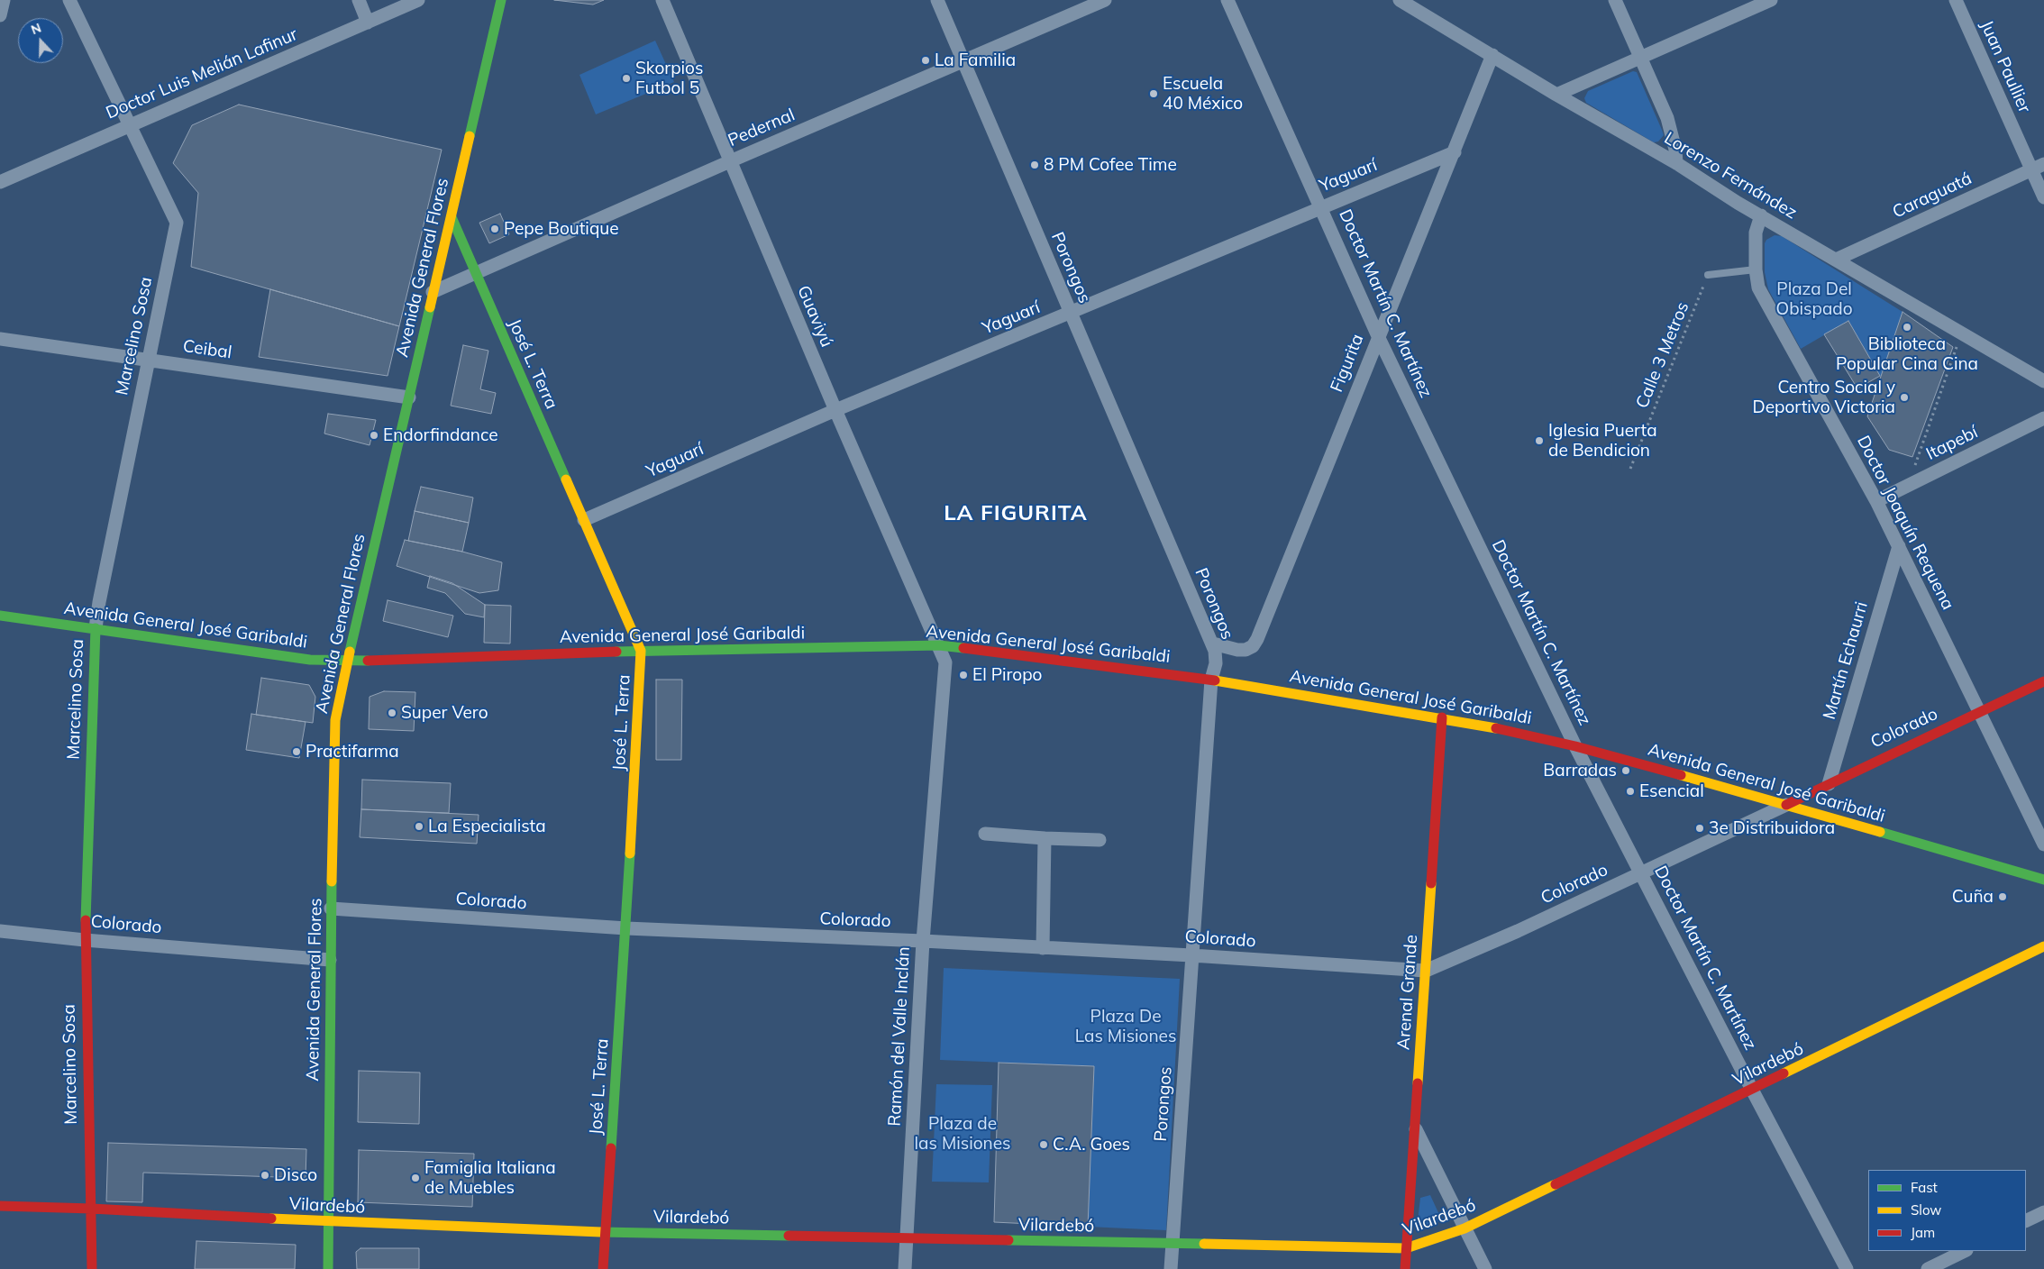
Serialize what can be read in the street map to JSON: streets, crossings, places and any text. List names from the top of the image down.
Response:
{
  "streets": {
    "street": [
      "Juan Paullier",
      "Doctor Luis Melián Lafinur",
      "Pedernal",
      "Yaguarí",
      "Lorenzo Fernández",
      "Caraguatá",
      "Avenida General Flores",
      "Porongos",
      "Doctor Martín C. Martínez",
      "Guaviyú",
      "Marcelino Sosa",
      "Ceibal",
      "Figurita",
      "José L. Terra",
      "Itapebí",
      "Doctor Joaquín Requena",
      "Avenida General José Garibaldi",
      "Martín Echaurri",
      "Colorado",
      "Arenal Grande",
      "Ramón del Valle Inclán",
      "Vilardebó"
    ],
    "path": ["Calle 3 Metros"]
  },
  "crossings": [
    ["Juan Paullier", "Caraguatá"],
    ["Doctor Luis Melián Lafinur", "Marcelino Sosa"],
    ["Pedernal", "Avenida General Flores"],
    ["Pedernal", "Porongos"],
    ["Pedernal", "Guaviyú"],
    ["Pedernal", "José L. Terra"],
    ["Yaguarí", "Porongos"],
    ["Yaguarí", "Doctor Martín C. Martínez"],
    ["Yaguarí", "Guaviyú"],
    ["Yaguarí", "Figurita"],
    ["Yaguarí", "José L. Terra"],
    ["Lorenzo Fernández", "Caraguatá"],
    ["Lorenzo Fernández", "Figurita"],
    ["Lorenzo Fernández", "Doctor Joaquín Requena"],
    ["Avenida General Flores", "Ceibal"],
    ["Avenida General Flores", "José L. Terra"],
    ["Avenida General Flores", "Avenida General José Garibaldi"],
    ["Avenida General Flores", "Colorado"],
    ["Avenida General Flores", "Vilardebó"],
    ["Porongos", "Figurita"],
    ["Porongos", "Avenida General José Garibaldi"],
    ["Porongos", "Colorado"],
    ["Porongos", "Vilardebó"],
    ["Doctor Martín C. Martínez", "Figurita"],
    ["Doctor Martín C. Martínez", "Avenida General José Garibaldi"],
    ["Doctor Martín C. Martínez", "Colorado"],
    ["Doctor Martín C. Martínez", "Vilardebó"],
    ["Guaviyú", "Avenida General José Garibaldi"],
    ["Guaviyú", "Ramón del Valle Inclán"],
    ["Marcelino Sosa", "Ceibal"],
    ["Marcelino Sosa", "Avenida General José Garibaldi"],
    ["Marcelino Sosa", "Colorado"],
    ["Marcelino Sosa", "Vilardebó"],
    ["José L. Terra", "Avenida General José Garibaldi"],
    ["José L. Terra", "Colorado"],
    ["José L. Terra", "Vilardebó"],
    ["Itapebí", "Doctor Joaquín Requena"],
    ["Doctor Joaquín Requena", "Martín Echaurri"],
    ["Doctor Joaquín Requena", "Colorado"],
    ["Avenida General José Garibaldi", "Colorado"],
    ["Avenida General José Garibaldi", "Arenal Grande"],
    ["Avenida General José Garibaldi", "Ramón del Valle Inclán"],
    ["Martín Echaurri", "Colorado"],
    ["Colorado", "Arenal Grande"],
    ["Colorado", "Ramón del Valle Inclán"],
    ["Arenal Grande", "Vilardebó"],
    ["Ramón del Valle Inclán", "Vilardebó"]
  ],
  "districts": ["LA FIGURITA"],
  "parks": ["Plaza Del Obispado", "Plaza De Las Misiones", "Plaza de las Misiones"],
  "places": [
    "La Familia",
    "Skorpios Futbol 5",
    "Escuela 40 México",
    "8 PM Cofee Time",
    "Pepe Boutique",
    "Biblioteca Popular Cina Cina",
    "Centro Social y Deportivo Victoria",
    "Endorfindance",
    "Iglesia Puerta de Bendicion",
    "El Piropo",
    "Super Vero",
    "Practifarma",
    "Barradas",
    "Esencial",
    "La Especialista",
    "3e Distribuidora",
    "Cuña",
    "C.A. Goes",
    "Disco",
    "Famiglia Italiana de Muebles"
  ],
  "legend": ["Fast", "Slow", "Jam"],
  "north": "top"
}
